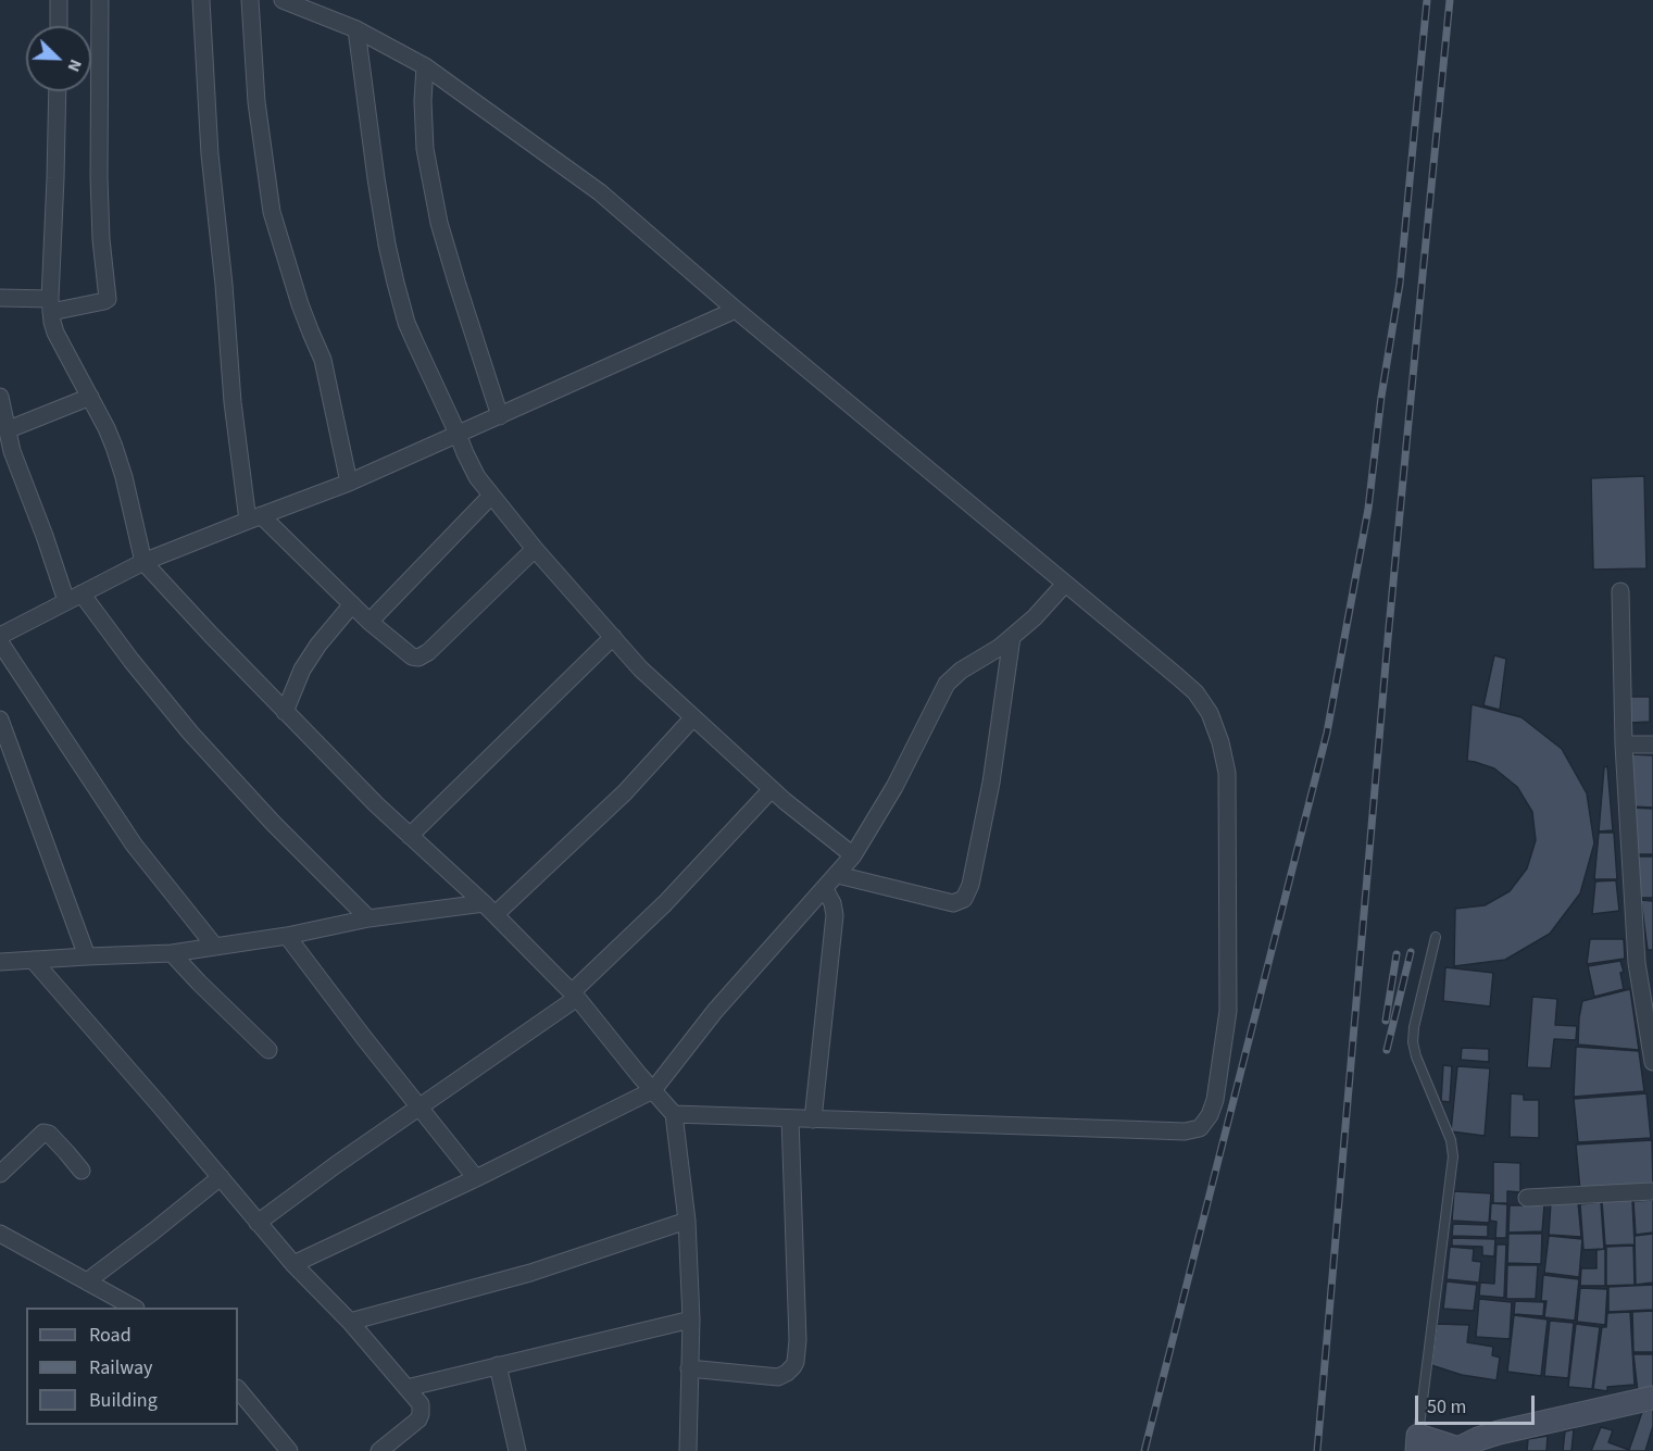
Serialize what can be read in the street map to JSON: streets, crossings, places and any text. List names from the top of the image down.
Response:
{
  "legend": ["Road", "Railway", "Building"],
  "scale_bar": "50 m",
  "north": "bottom right"
}
